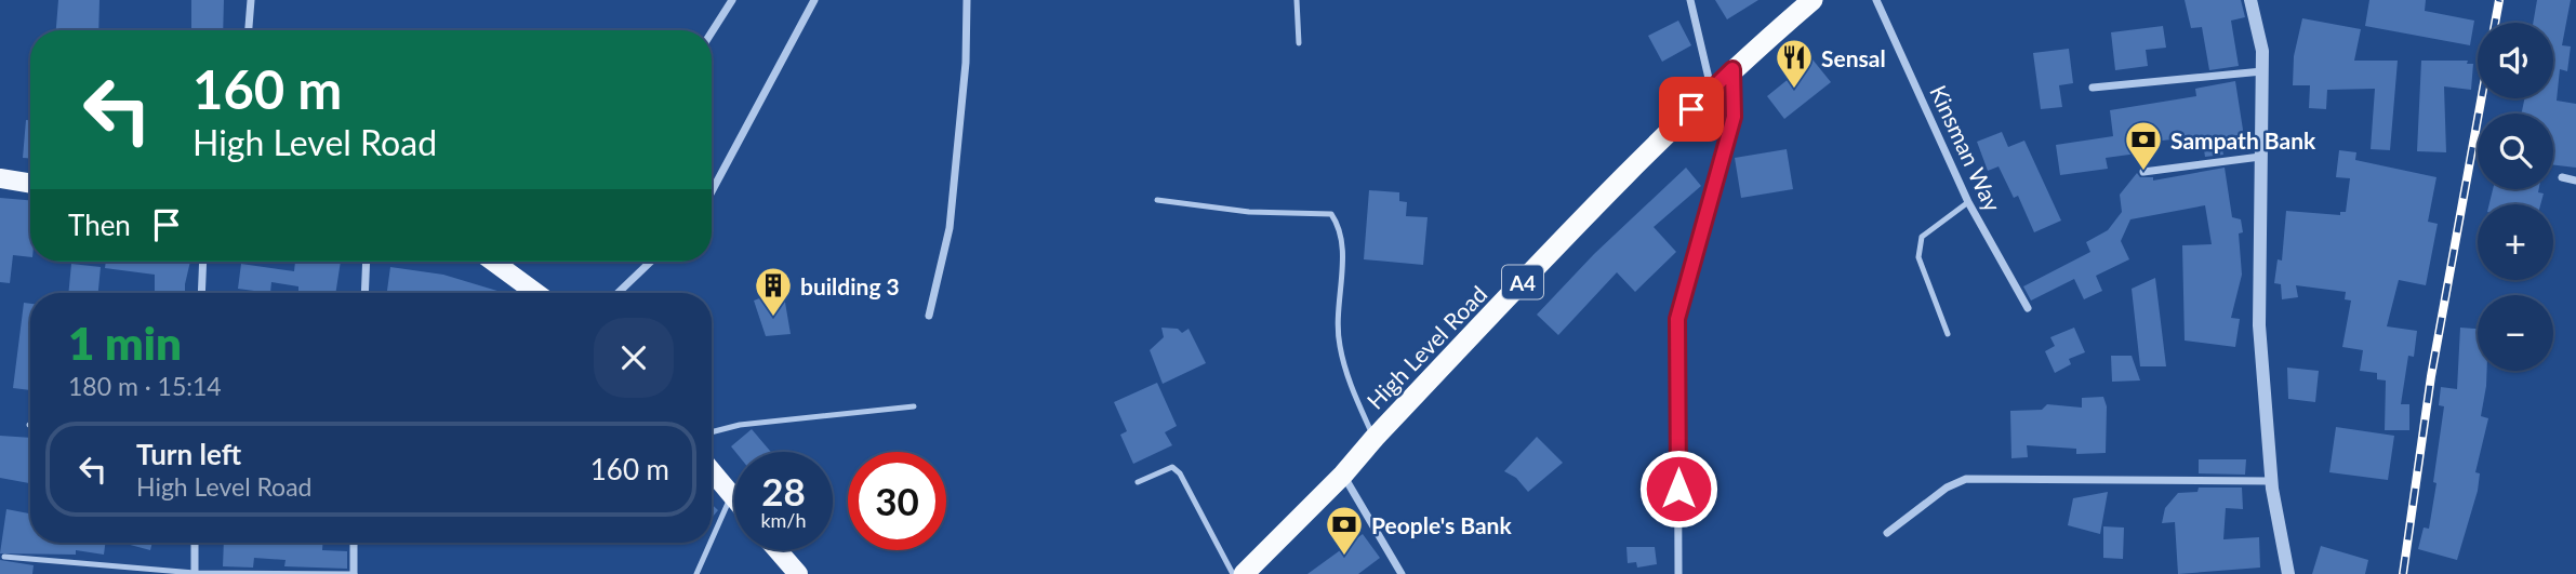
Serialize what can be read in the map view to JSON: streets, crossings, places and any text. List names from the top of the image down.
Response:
{
  "streets": {
    "highway": ["A4", "High Level Road"],
    "street": ["Kinsman Way"]
  },
  "places": {
    "restaurant": ["Sensal"],
    "bank": ["Sampath Bank", "People's Bank"],
    "building": ["building 3"]
  },
  "page": {
    "map_buttons": ["+", "−"],
    "turn": ["160 m", "High Level Road"],
    "then": "Then",
    "heading": ["1 min", "180 m · 15:14"],
    "list": [
      {
        "name": "Turn left",
        "note": "High Level Road",
        "value": "160 m"
      }
    ],
    "speed": "28 km/h",
    "limit": "30"
  }
}
